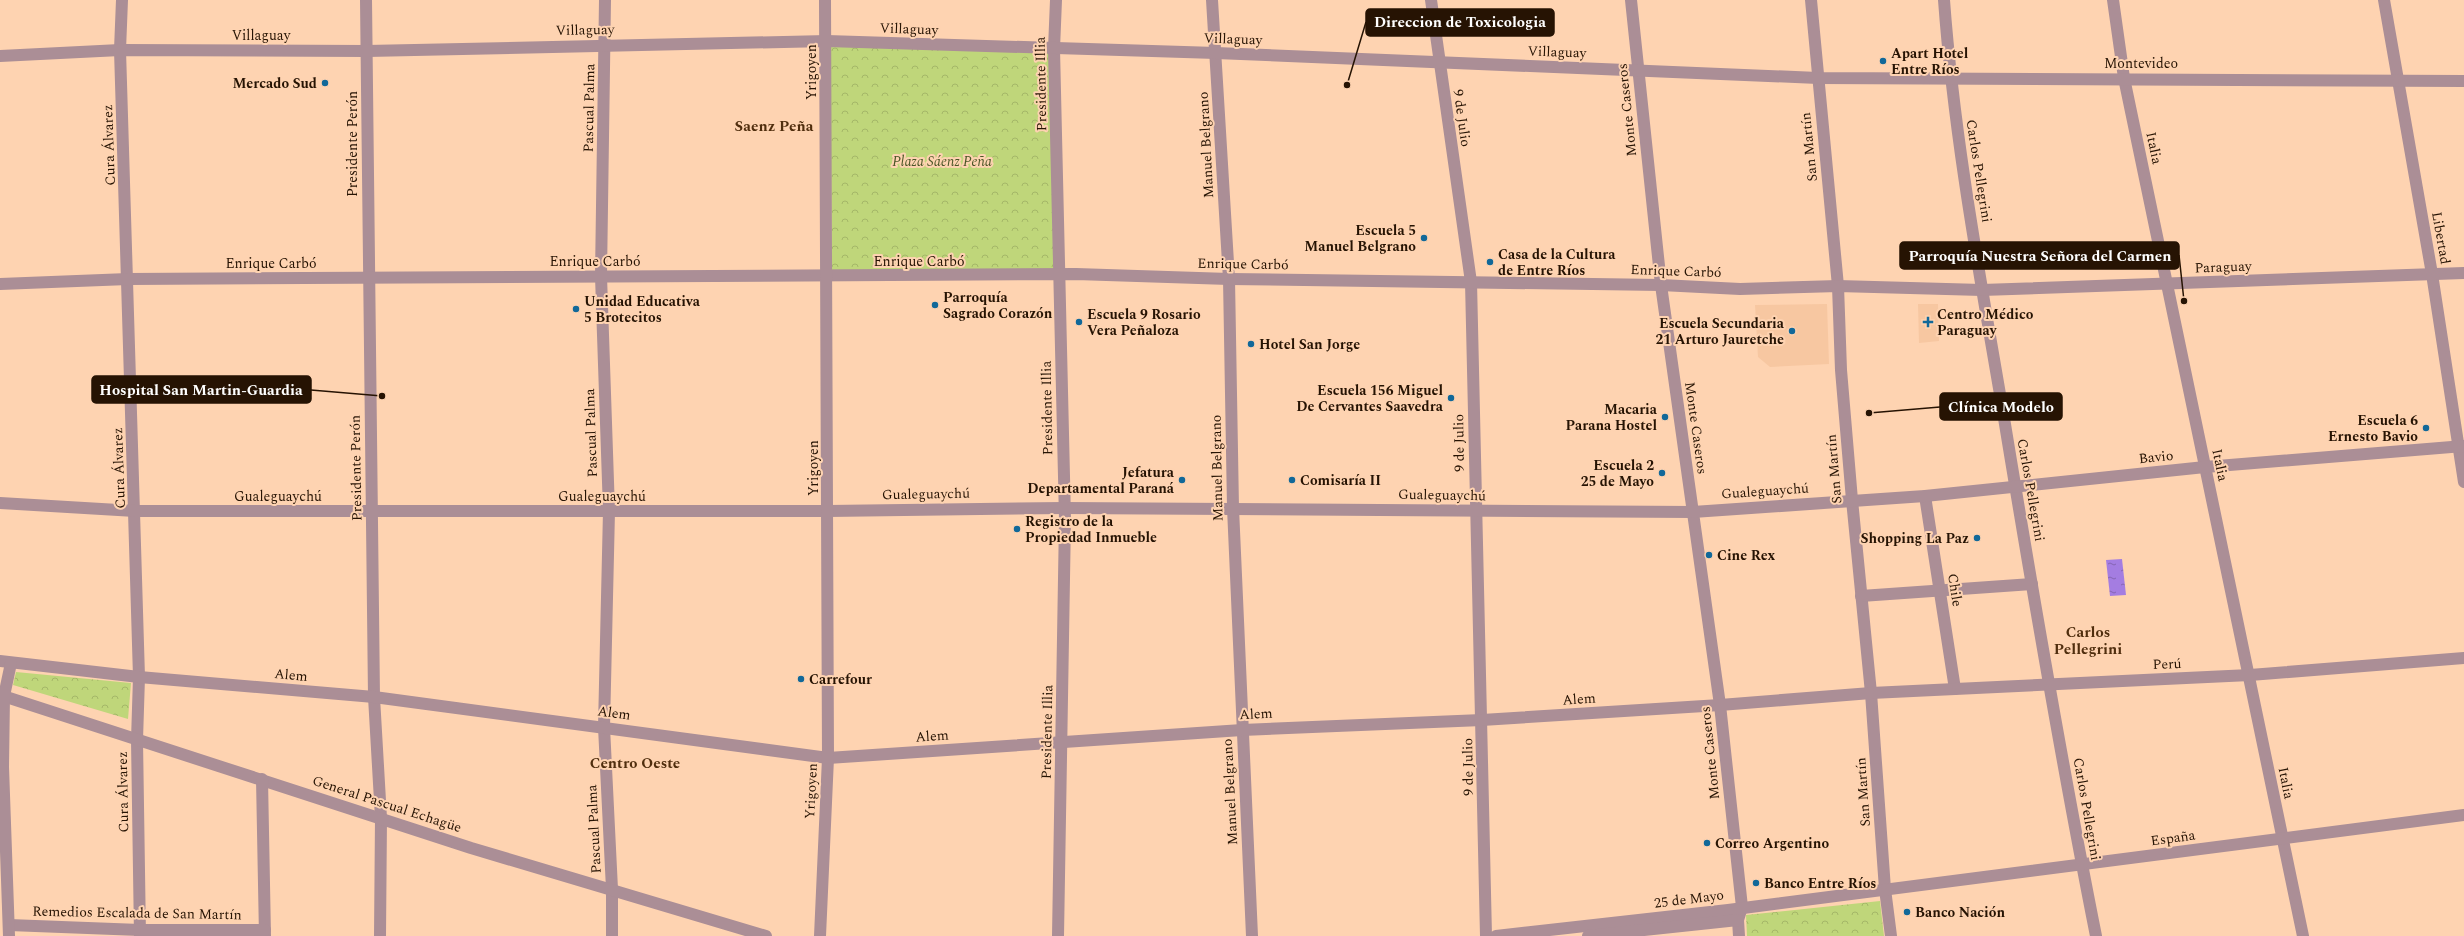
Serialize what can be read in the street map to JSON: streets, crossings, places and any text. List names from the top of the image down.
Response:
{
  "streets": {
    "street": [
      "Villaguay",
      "Montevideo",
      "Yrigoyen",
      "Presidente Illia",
      "Pascual Palma",
      "Monte Caseros",
      "9 de Julio",
      "Presidente Perón",
      "Cura Álvarez",
      "Manuel Belgrano",
      "San Martín",
      "Italia",
      "Carlos Pellegrini",
      "Libertad",
      "Enrique Carbó",
      "Paraguay",
      "Bavio",
      "Gualeguaychú",
      "Chile",
      "Perú",
      "Alem",
      "General Pascual Echagüe",
      "España",
      "25 de Mayo",
      "Remedios Escalada de San Martín"
    ]
  },
  "crossings": [
    ["Villaguay", "Montevideo"],
    ["Villaguay", "Yrigoyen"],
    ["Villaguay", "Presidente Illia"],
    ["Villaguay", "Pascual Palma"],
    ["Villaguay", "Monte Caseros"],
    ["Villaguay", "9 de Julio"],
    ["Villaguay", "Presidente Perón"],
    ["Villaguay", "Cura Álvarez"],
    ["Villaguay", "Manuel Belgrano"],
    ["Villaguay", "San Martín"],
    ["Montevideo", "San Martín"],
    ["Montevideo", "Italia"],
    ["Montevideo", "Carlos Pellegrini"],
    ["Montevideo", "Libertad"],
    ["Yrigoyen", "Enrique Carbó"],
    ["Yrigoyen", "Gualeguaychú"],
    ["Yrigoyen", "Alem"],
    ["Presidente Illia", "Enrique Carbó"],
    ["Presidente Illia", "Gualeguaychú"],
    ["Presidente Illia", "Alem"],
    ["Pascual Palma", "Enrique Carbó"],
    ["Pascual Palma", "Gualeguaychú"],
    ["Pascual Palma", "Alem"],
    ["Pascual Palma", "General Pascual Echagüe"],
    ["Monte Caseros", "Enrique Carbó"],
    ["Monte Caseros", "Gualeguaychú"],
    ["Monte Caseros", "Alem"],
    ["Monte Caseros", "25 de Mayo"],
    ["9 de Julio", "Enrique Carbó"],
    ["9 de Julio", "Gualeguaychú"],
    ["9 de Julio", "Alem"],
    ["Presidente Perón", "Enrique Carbó"],
    ["Presidente Perón", "Gualeguaychú"],
    ["Presidente Perón", "Alem"],
    ["Presidente Perón", "General Pascual Echagüe"],
    ["Cura Álvarez", "Enrique Carbó"],
    ["Cura Álvarez", "Gualeguaychú"],
    ["Cura Álvarez", "Alem"],
    ["Cura Álvarez", "General Pascual Echagüe"],
    ["Cura Álvarez", "Remedios Escalada de San Martín"],
    ["Manuel Belgrano", "Enrique Carbó"],
    ["Manuel Belgrano", "Gualeguaychú"],
    ["Manuel Belgrano", "Alem"],
    ["San Martín", "Enrique Carbó"],
    ["San Martín", "Paraguay"],
    ["San Martín", "Bavio"],
    ["San Martín", "Gualeguaychú"],
    ["San Martín", "Perú"],
    ["San Martín", "Alem"],
    ["San Martín", "España"],
    ["San Martín", "25 de Mayo"],
    ["Italia", "Paraguay"],
    ["Italia", "Bavio"],
    ["Italia", "Perú"],
    ["Italia", "España"],
    ["Carlos Pellegrini", "Paraguay"],
    ["Carlos Pellegrini", "Bavio"],
    ["Carlos Pellegrini", "Perú"],
    ["Carlos Pellegrini", "España"],
    ["Libertad", "Paraguay"],
    ["Libertad", "Bavio"],
    ["Enrique Carbó", "Paraguay"],
    ["Bavio", "Gualeguaychú"],
    ["Bavio", "Chile"],
    ["Chile", "Perú"],
    ["Perú", "Alem"],
    ["España", "25 de Mayo"]
  ],
  "districts": ["Saenz Peña", "Carlos Pellegrini", "Centro Oeste"],
  "parks": ["Plaza Sáenz Peña"],
  "places": {
    "other": [
      "Apart Hotel Entre Ríos",
      "Mercado Sud",
      "Direccion de Toxicologia",
      "Escuela 5 Manuel Belgrano",
      "Casa de la Cultura de Entre Ríos",
      "Parroquía Nuestra Señora del Carmen",
      "Parroquía Sagrado Corazón",
      "Unidad Educativa 5 Brotecitos",
      "Escuela 9 Rosario Vera Peñaloza",
      "Escuela Secundaria 21 Arturo Jauretche",
      "Hotel San Jorge",
      "Hospital San Martin-Guardia",
      "Escuela 156 Miguel De Cervantes Saavedra",
      "Clínica Modelo",
      "Macaria Parana Hostel",
      "Escuela 6 Ernesto Bavio",
      "Escuela 2 25 de Mayo",
      "Jefatura Departamental Paraná",
      "Comisaría II",
      "Registro de la Propiedad Inmueble",
      "Shopping La Paz",
      "Cine Rex",
      "Carrefour",
      "Correo Argentino",
      "Banco Entre Ríos",
      "Banco Nación"
    ],
    "health": ["Centro Médico Paraguay"]
  }
}
